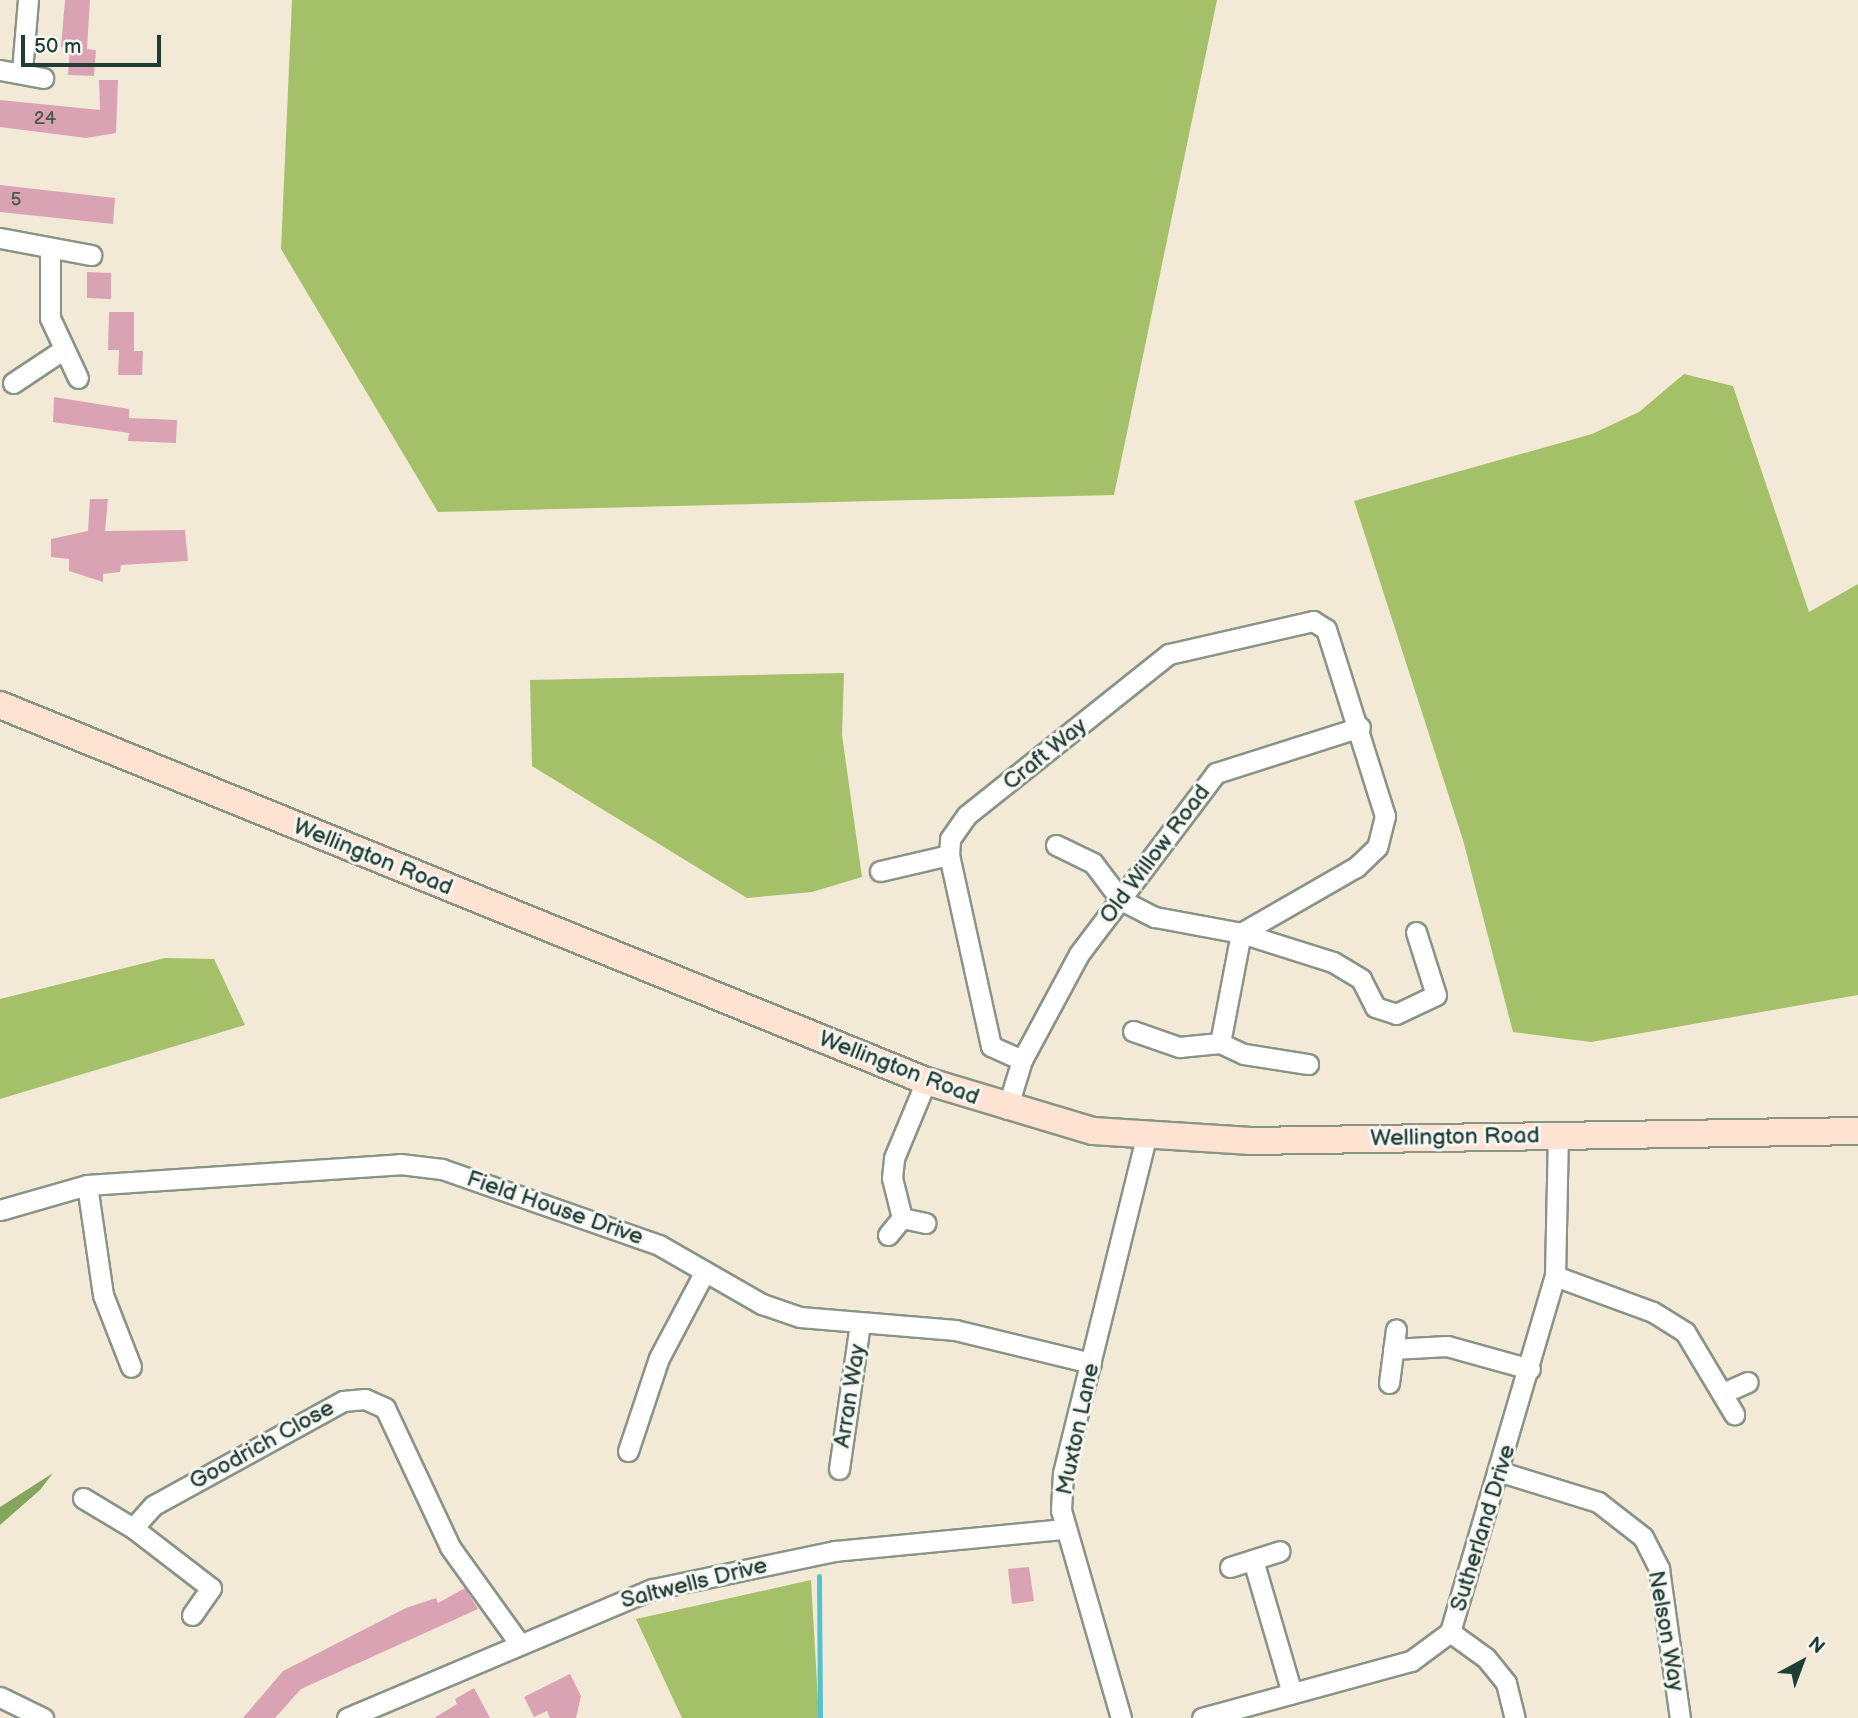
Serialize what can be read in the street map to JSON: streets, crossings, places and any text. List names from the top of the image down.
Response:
{
  "streets": {
    "street": [
      "Craft Way",
      "Old Willow Road",
      "Wellington Road",
      "Field House Drive",
      "Arran Way",
      "Muxton Lane",
      "Goodrich Close",
      "Sutherland Drive",
      "Saltwells Drive",
      "Nelson Way"
    ]
  },
  "crossings": [
    ["Craft Way", "Old Willow Road"],
    ["Wellington Road", "Muxton Lane"],
    ["Wellington Road", "Sutherland Drive"],
    ["Field House Drive", "Arran Way"],
    ["Field House Drive", "Muxton Lane"],
    ["Muxton Lane", "Saltwells Drive"],
    ["Goodrich Close", "Saltwells Drive"],
    ["Sutherland Drive", "Nelson Way"]
  ],
  "house_numbers": ["24", "5"],
  "scale_bar": "50 m",
  "north": "top right"
}
